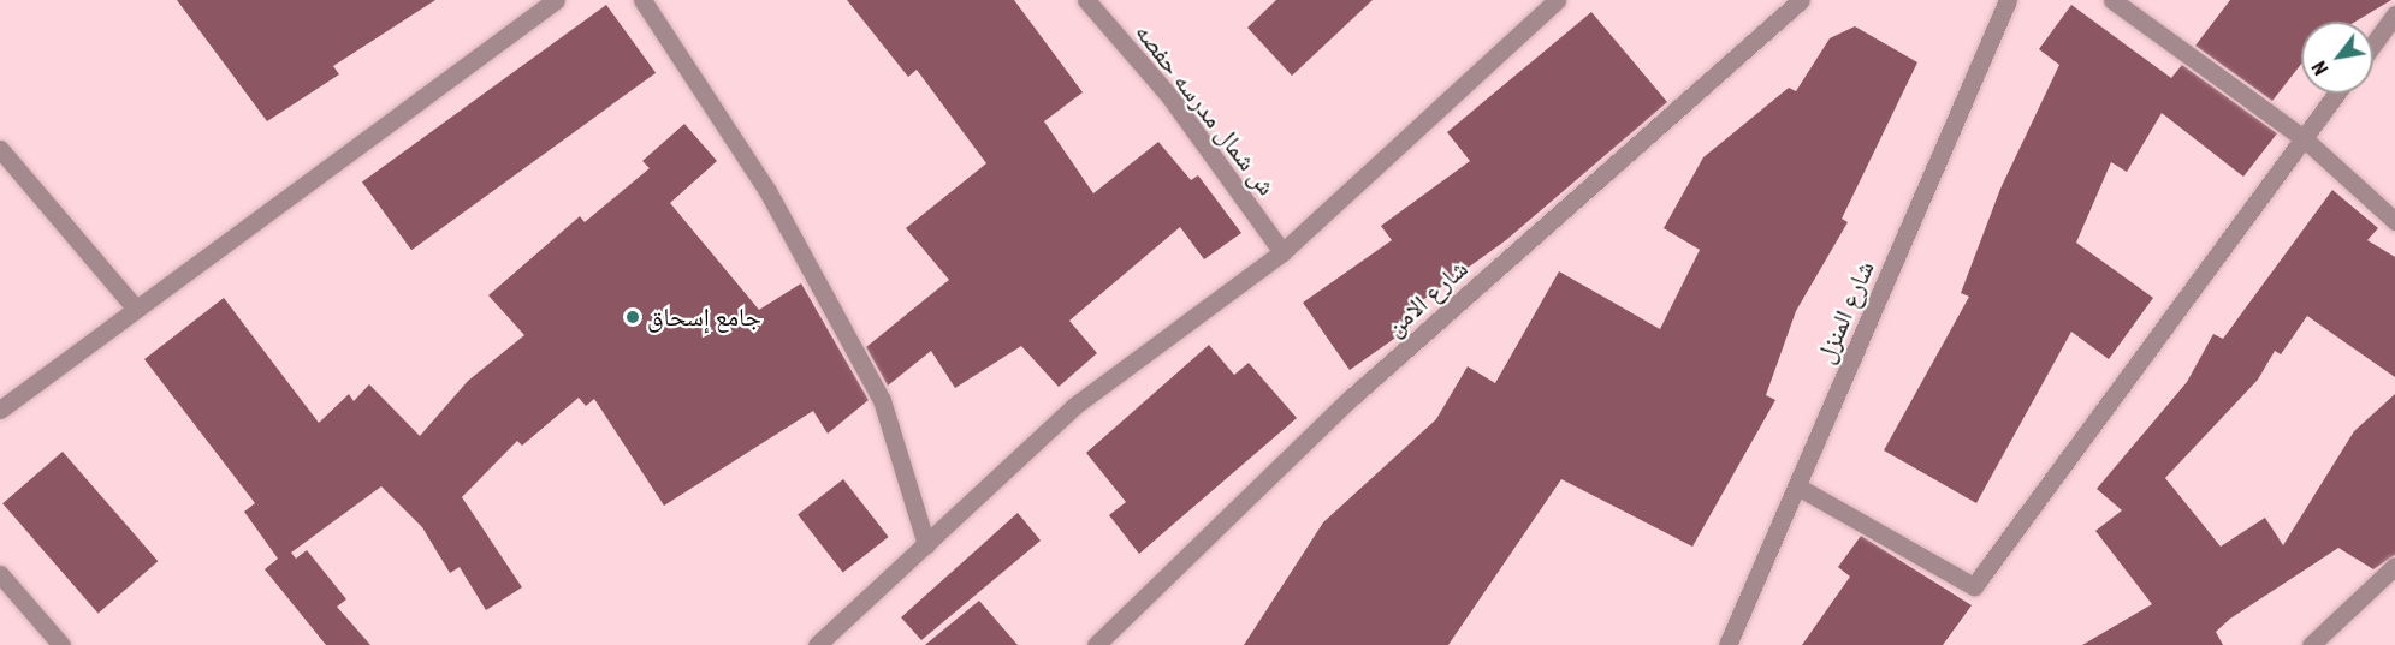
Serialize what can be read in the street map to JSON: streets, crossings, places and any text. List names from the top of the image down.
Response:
{
  "streets": {
    "street": ["ش شمال مدرسه حفصه", "شارع الامن", "شارع المنزل"]
  },
  "places": ["جامع إسحاق"],
  "north": "bottom left"
}
